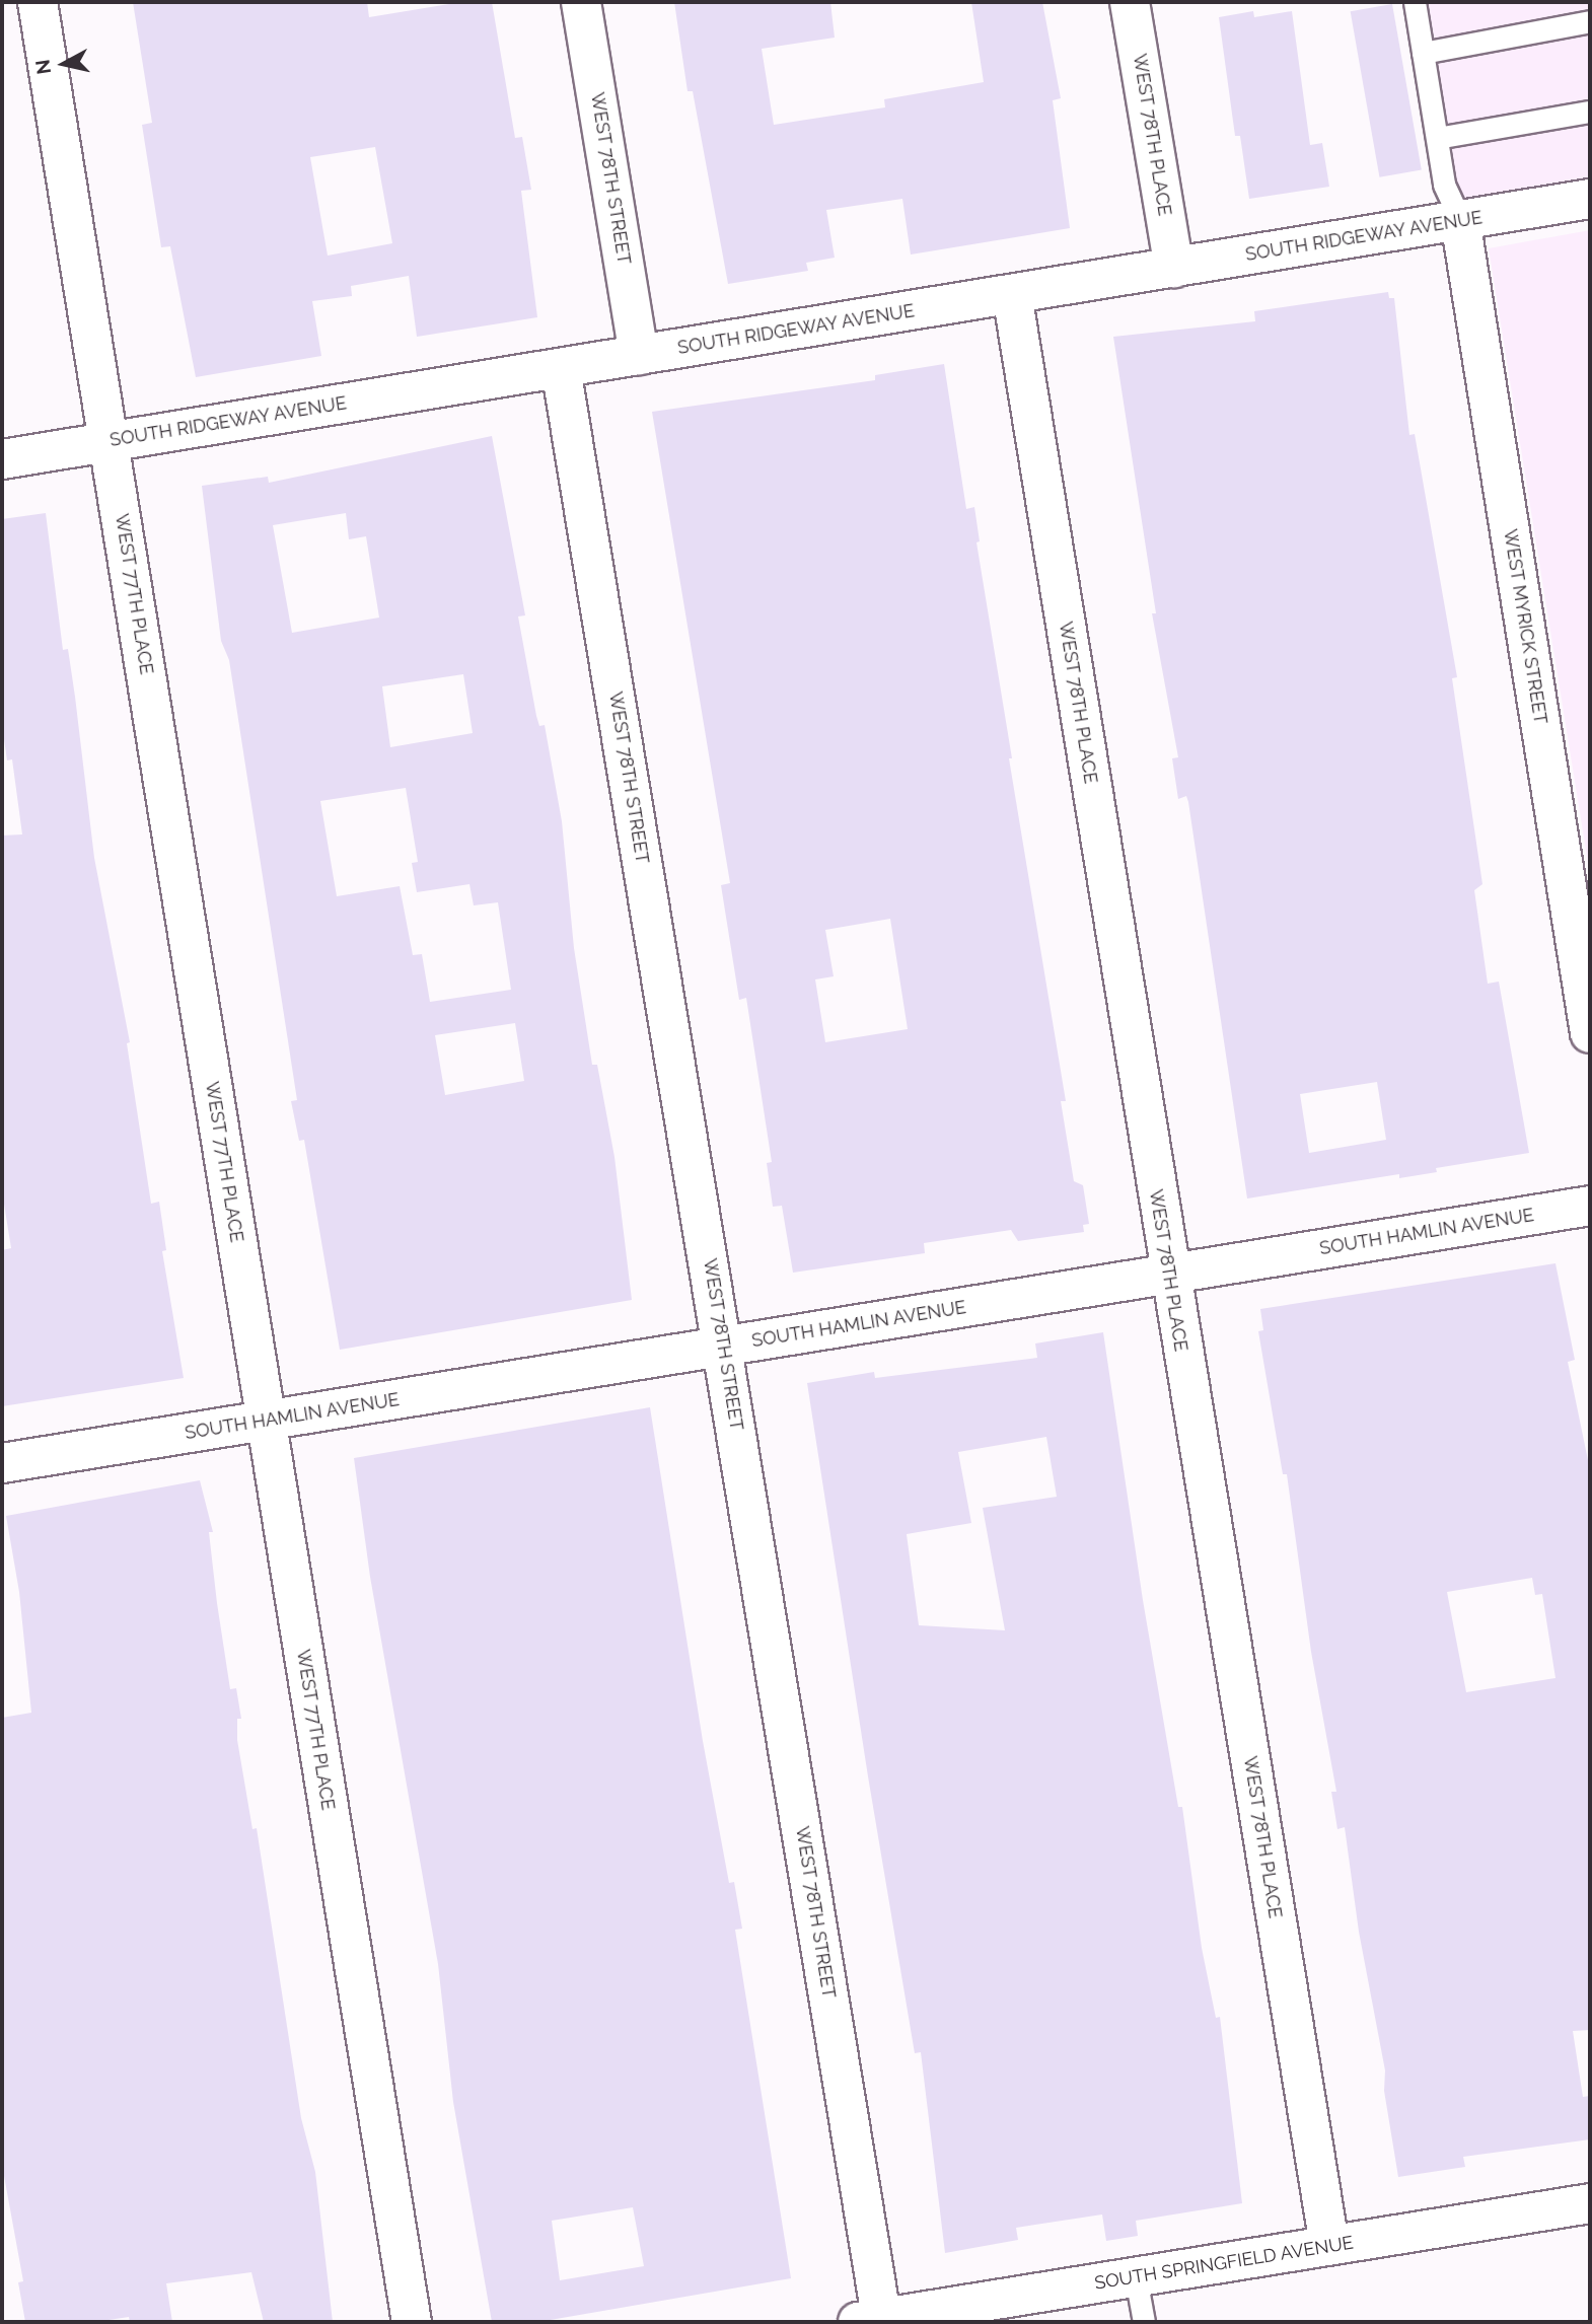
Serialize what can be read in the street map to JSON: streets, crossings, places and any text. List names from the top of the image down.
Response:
{
  "streets": {
    "street": [
      "WEST 78TH PLACE",
      "WEST 78TH STREET",
      "SOUTH RIDGEWAY AVENUE",
      "WEST 77TH PLACE",
      "WEST MYRICK STREET",
      "SOUTH HAMLIN AVENUE",
      "SOUTH SPRINGFIELD AVENUE"
    ]
  },
  "crossings": [
    ["WEST 78TH PLACE", "SOUTH RIDGEWAY AVENUE"],
    ["WEST 78TH PLACE", "SOUTH HAMLIN AVENUE"],
    ["WEST 78TH PLACE", "SOUTH SPRINGFIELD AVENUE"],
    ["WEST 78TH STREET", "SOUTH RIDGEWAY AVENUE"],
    ["WEST 78TH STREET", "SOUTH HAMLIN AVENUE"],
    ["WEST 78TH STREET", "SOUTH SPRINGFIELD AVENUE"],
    ["SOUTH RIDGEWAY AVENUE", "WEST 77TH PLACE"],
    ["SOUTH RIDGEWAY AVENUE", "WEST MYRICK STREET"],
    ["WEST 77TH PLACE", "SOUTH HAMLIN AVENUE"]
  ],
  "north": "left"
}
